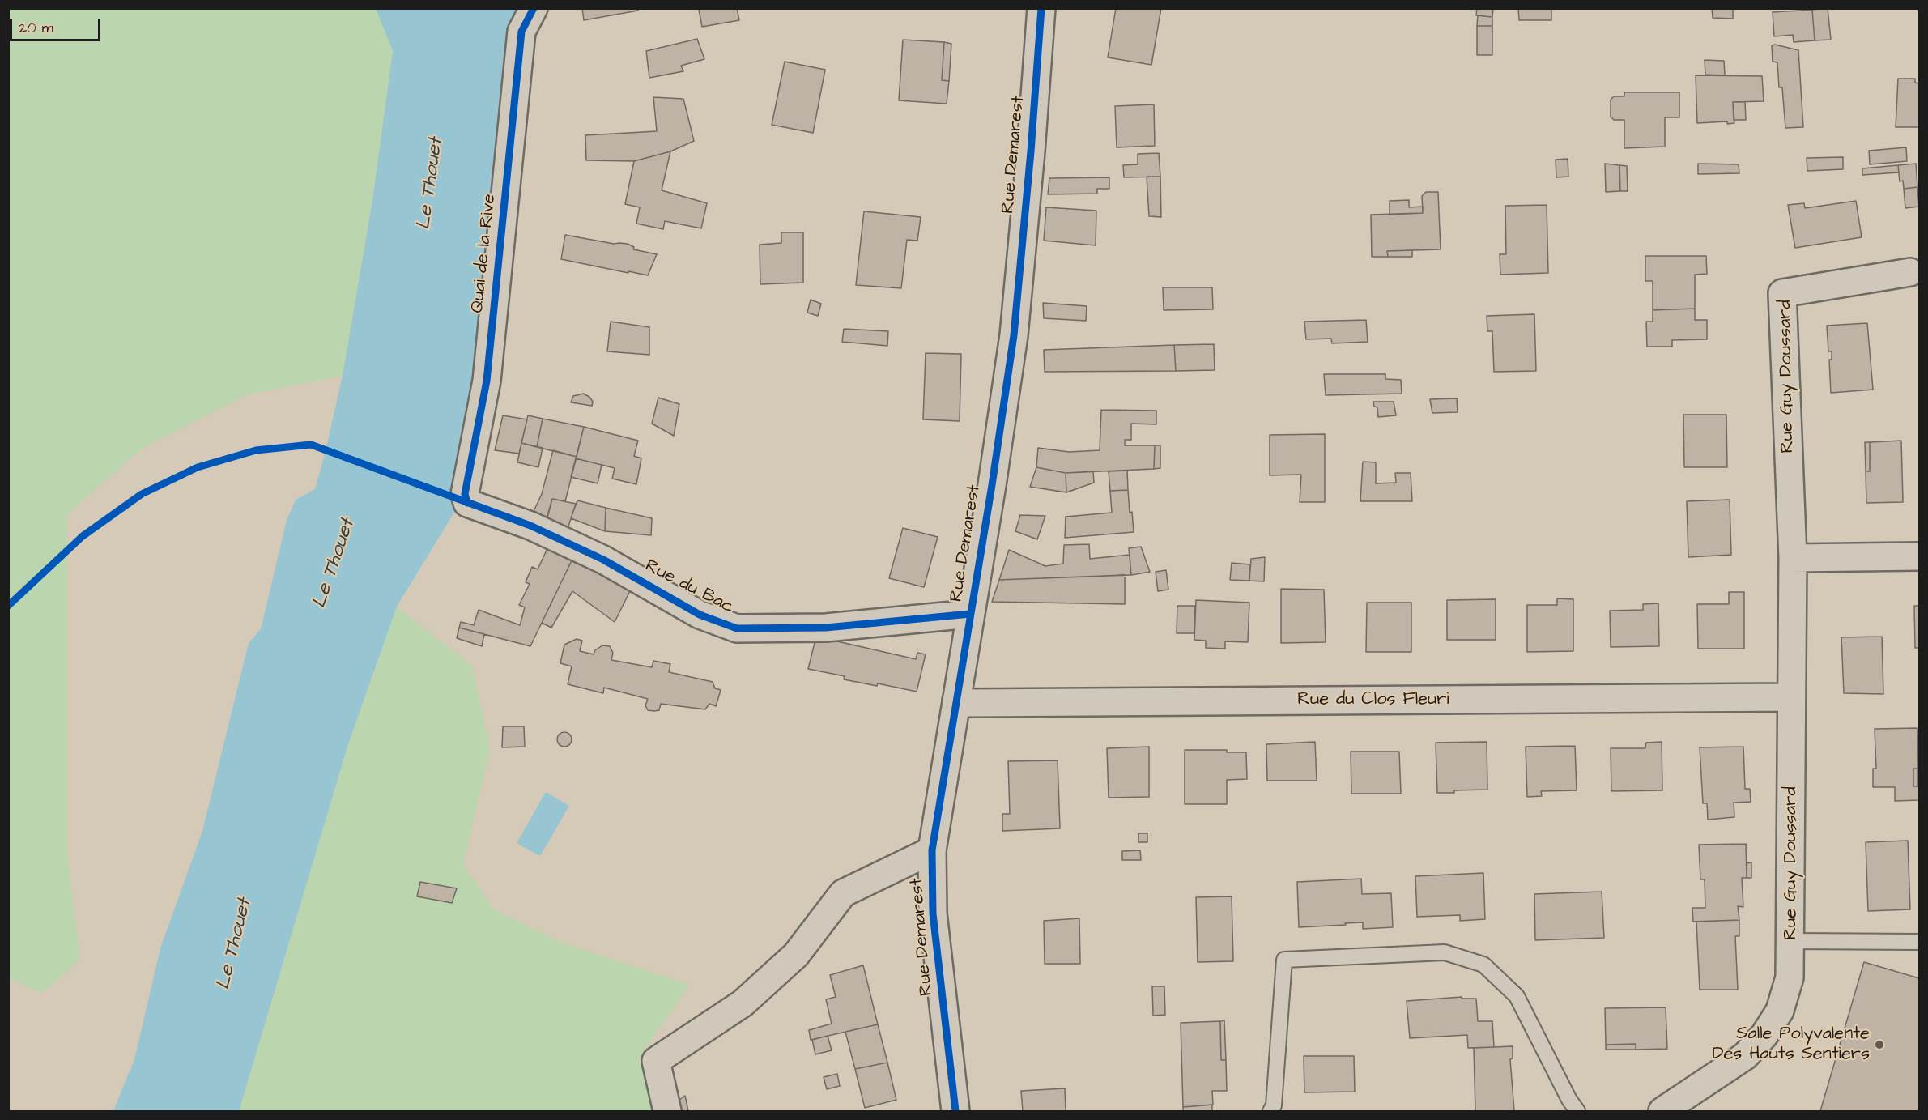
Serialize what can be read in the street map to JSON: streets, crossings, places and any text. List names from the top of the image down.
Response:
{
  "streets": {
    "street": [
      "Rue Demarest",
      "Quai de la Rive",
      "Rue Guy Doussard",
      "Rue du Bac",
      "Rue du Clos Fleuri"
    ]
  },
  "crossings": [
    ["Rue Demarest", "Rue du Bac"],
    ["Rue Demarest", "Rue du Clos Fleuri"],
    ["Quai de la Rive", "Rue du Bac"],
    ["Rue Guy Doussard", "Rue du Clos Fleuri"]
  ],
  "water": ["Le Thouet"],
  "places": ["Salle Polyvalente Des Hauts Sentiers"],
  "scale_bar": "20 m"
}
